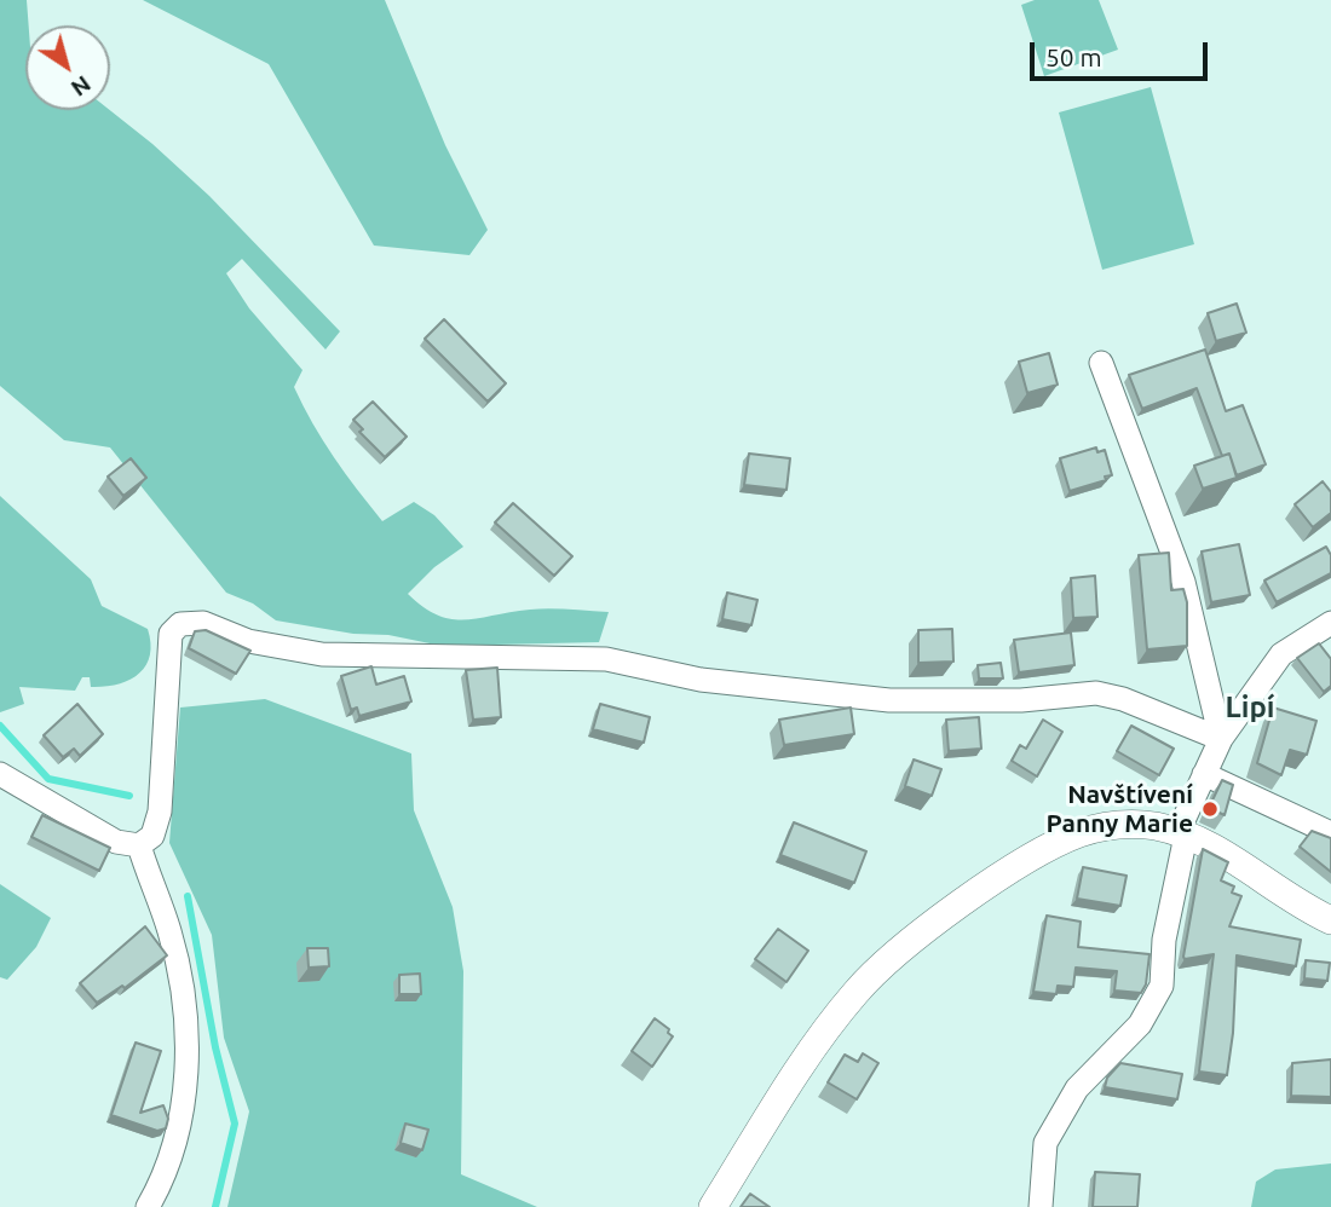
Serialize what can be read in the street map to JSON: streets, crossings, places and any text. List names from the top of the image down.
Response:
{
  "districts": ["Lipí"],
  "places": ["Navštívení Panny Marie"],
  "scale_bar": "50 m",
  "north": "bottom right"
}
